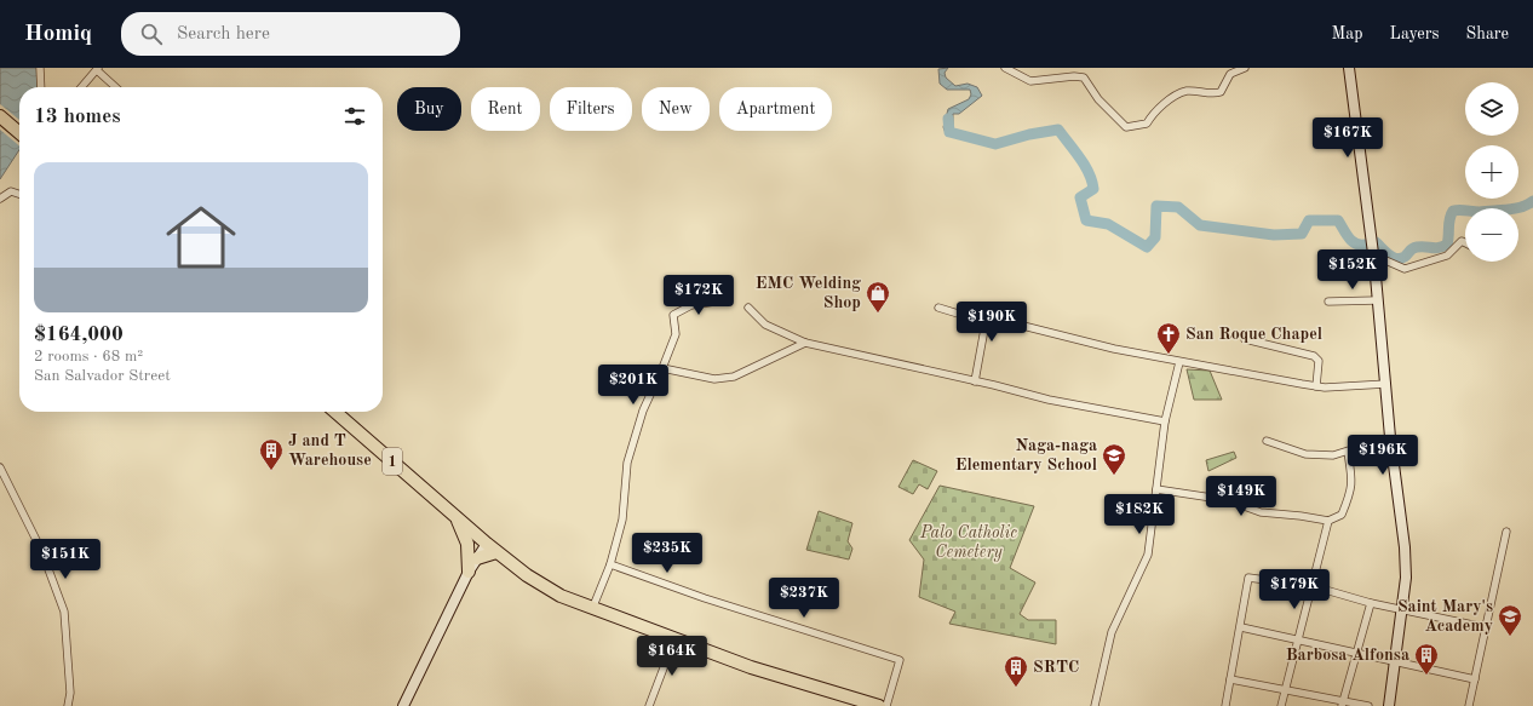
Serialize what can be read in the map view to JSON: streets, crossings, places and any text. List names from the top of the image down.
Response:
{
  "streets": {
    "highway": ["1"]
  },
  "parks": ["Palo Catholic Cemetery"],
  "places": {
    "shop": ["EMC Welding Shop"],
    "church": ["San Roque Chapel"],
    "building": ["J and T Warehouse", "Barbosa Alfonsa", "SRTC"],
    "school or university": ["Naga-naga Elementary School", "Saint Mary's Academy"]
  },
  "page": {
    "header": "Homiq",
    "search": "Search here",
    "nav": ["Map", "Layers", "Share"],
    "map_buttons": ["+", "−"],
    "chip": [
      "Buy",
      "Rent",
      "Filters",
      "New",
      "Apartment"
    ],
    "heading": "13 homes",
    "price": [
      "$167K",
      "$152K",
      "$172K",
      "$190K",
      "$201K",
      "$196K",
      "$149K",
      "$182K",
      "$235K",
      "$151K",
      "$179K",
      "$237K",
      "$164K"
    ],
    "list": [
      {
        "name": "$164,000",
        "note": "2 rooms · 68 m² · San Salvador Street"
      }
    ]
  }
}
